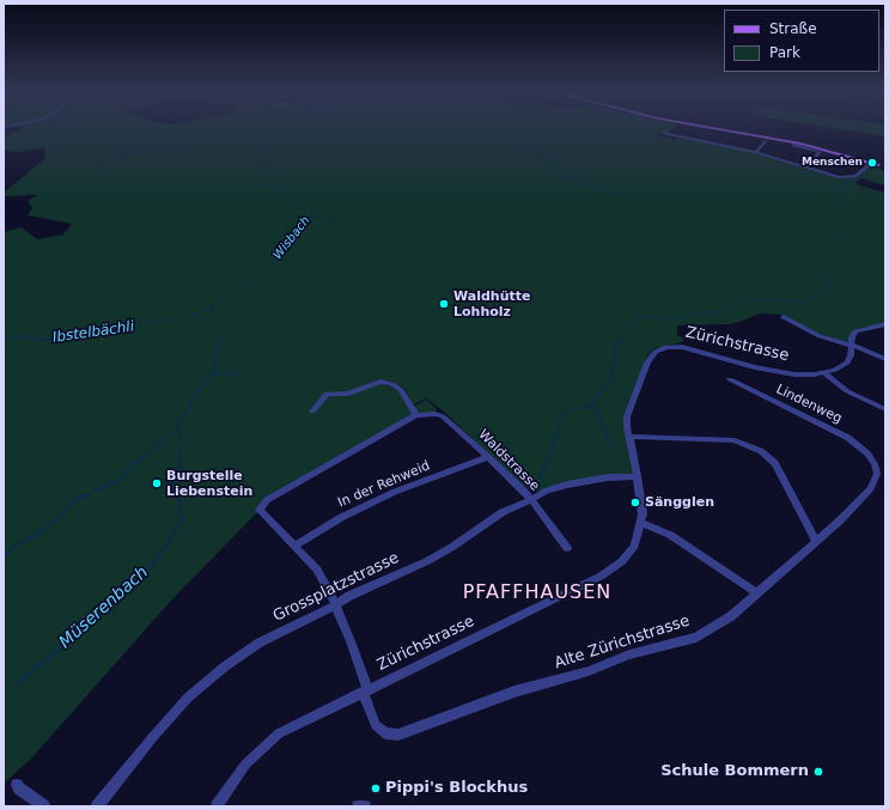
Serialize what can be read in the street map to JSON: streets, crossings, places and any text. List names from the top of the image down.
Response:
{
  "streets": {
    "street": [
      "Zürichstrasse",
      "Lindenweg",
      "Waldstrasse",
      "In der Rehweid",
      "Grossplatzstrasse",
      "Alte Zürichstrasse"
    ]
  },
  "crossings": [
    ["Zürichstrasse", "Grossplatzstrasse"],
    ["Zürichstrasse", "Alte Zürichstrasse"],
    ["Lindenweg", "Alte Zürichstrasse"],
    ["Waldstrasse", "In der Rehweid"],
    ["Waldstrasse", "Grossplatzstrasse"],
    ["Waldstrasse", "Alte Zürichstrasse"],
    ["In der Rehweid", "Alte Zürichstrasse"],
    ["Grossplatzstrasse", "Alte Zürichstrasse"]
  ],
  "districts": ["PFAFFHAUSEN"],
  "water": ["Wisbach", "Ibstelbächli", "Müserenbach"],
  "places": [
    "Menschen",
    "Waldhütte Lohholz",
    "Burgstelle Liebenstein",
    "Sängglen",
    "Schule Bommern",
    "Pippi's Blockhus"
  ],
  "legend": ["Straße", "Park"]
}
